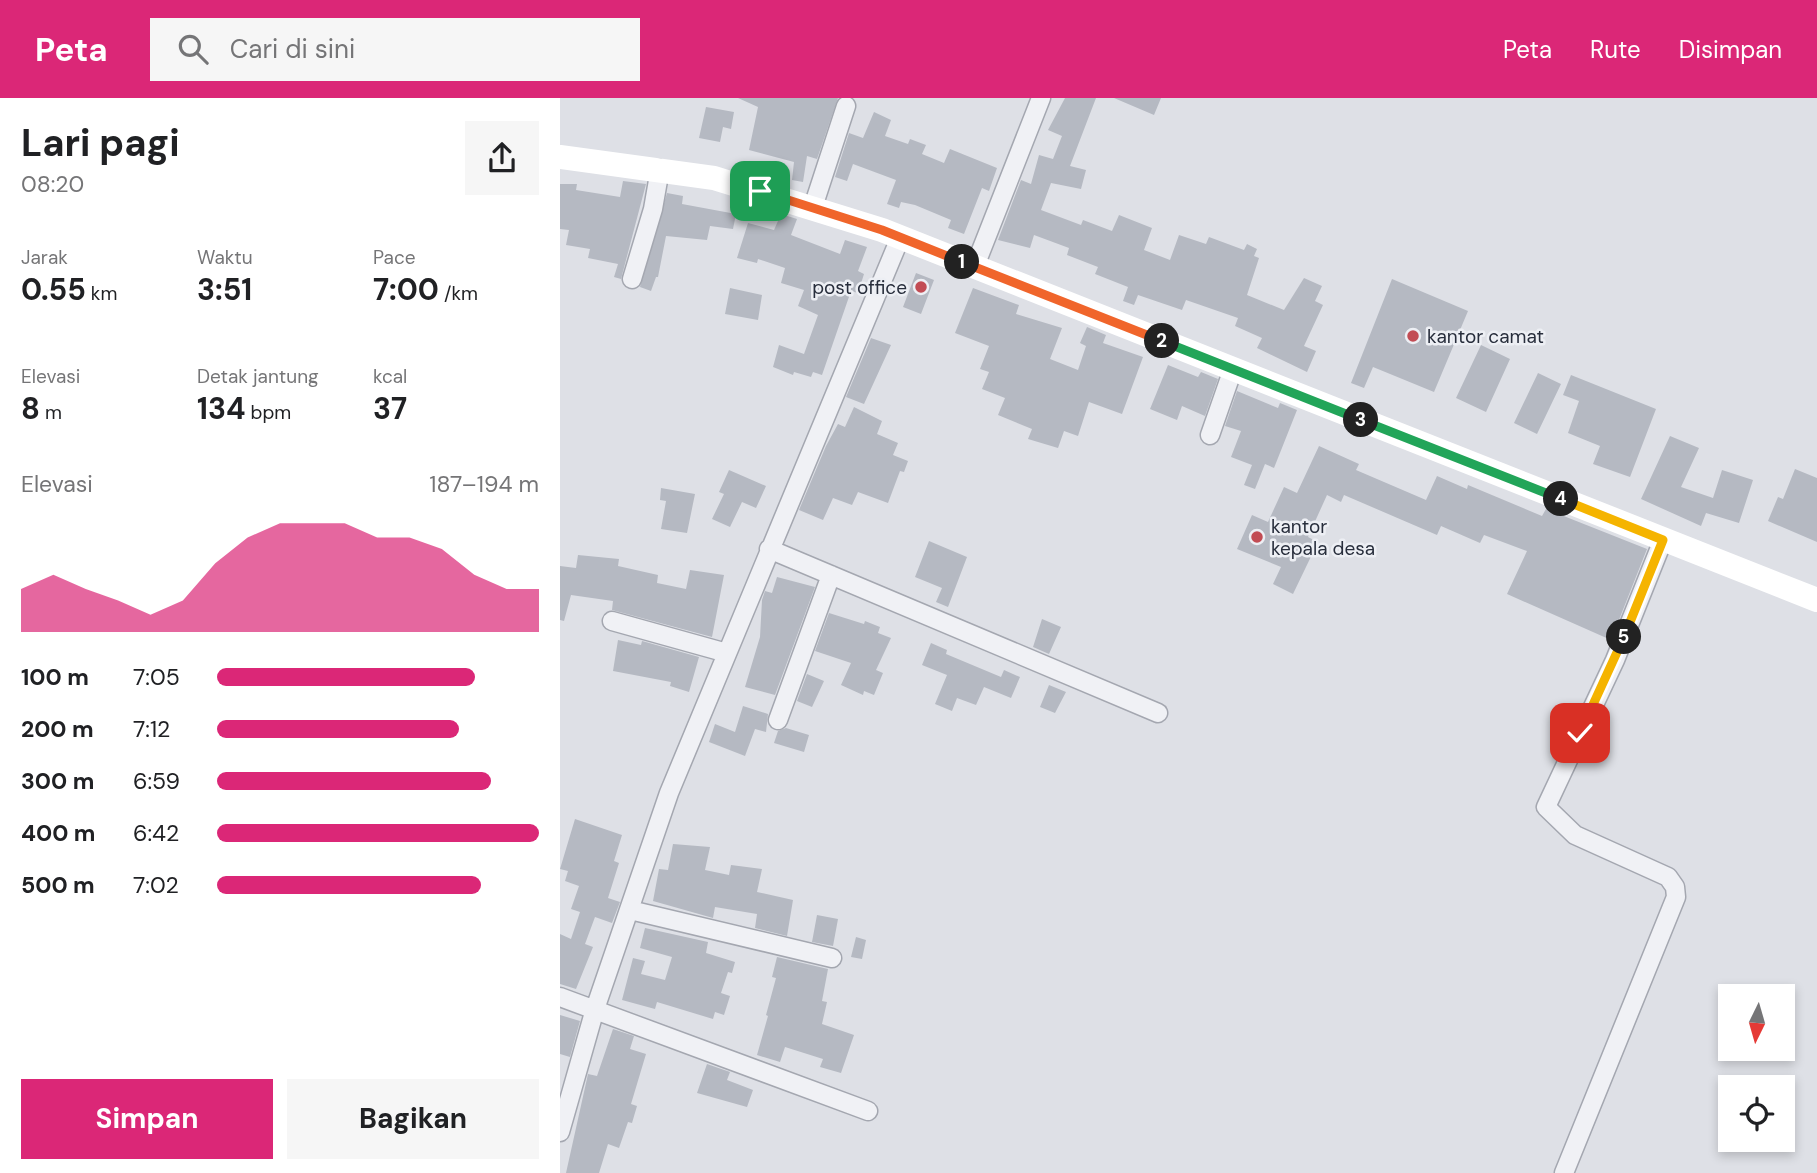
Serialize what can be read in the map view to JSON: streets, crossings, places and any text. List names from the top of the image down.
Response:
{
  "places": ["post office", "kantor camat", "kantor kepala desa"],
  "north": "bottom",
  "page": {
    "header": "Peta",
    "search": "Cari di sini",
    "nav": ["Peta", "Rute", "Disimpan"],
    "heading": ["Lari pagi", "08:20"],
    "stats": [
      ["Jarak", "0.55 km"],
      ["Waktu", "3:51"],
      ["Pace", "7:00 /km"],
      ["Elevasi", "8 m"],
      ["Detak jantung", "134 bpm"],
      ["kcal", "37"]
    ],
    "pins": [
      "1",
      "2",
      "3",
      "4",
      "5"
    ],
    "chart": ["Elevasi", "187–194 m"],
    "list": [
      {
        "name": "100 m",
        "note": "7:05"
      },
      {
        "name": "200 m",
        "note": "7:12"
      },
      {
        "name": "300 m",
        "note": "6:59"
      },
      {
        "name": "400 m",
        "note": "6:42"
      },
      {
        "name": "500 m",
        "note": "7:02"
      }
    ],
    "buttons": ["Simpan", "Bagikan"]
  }
}
